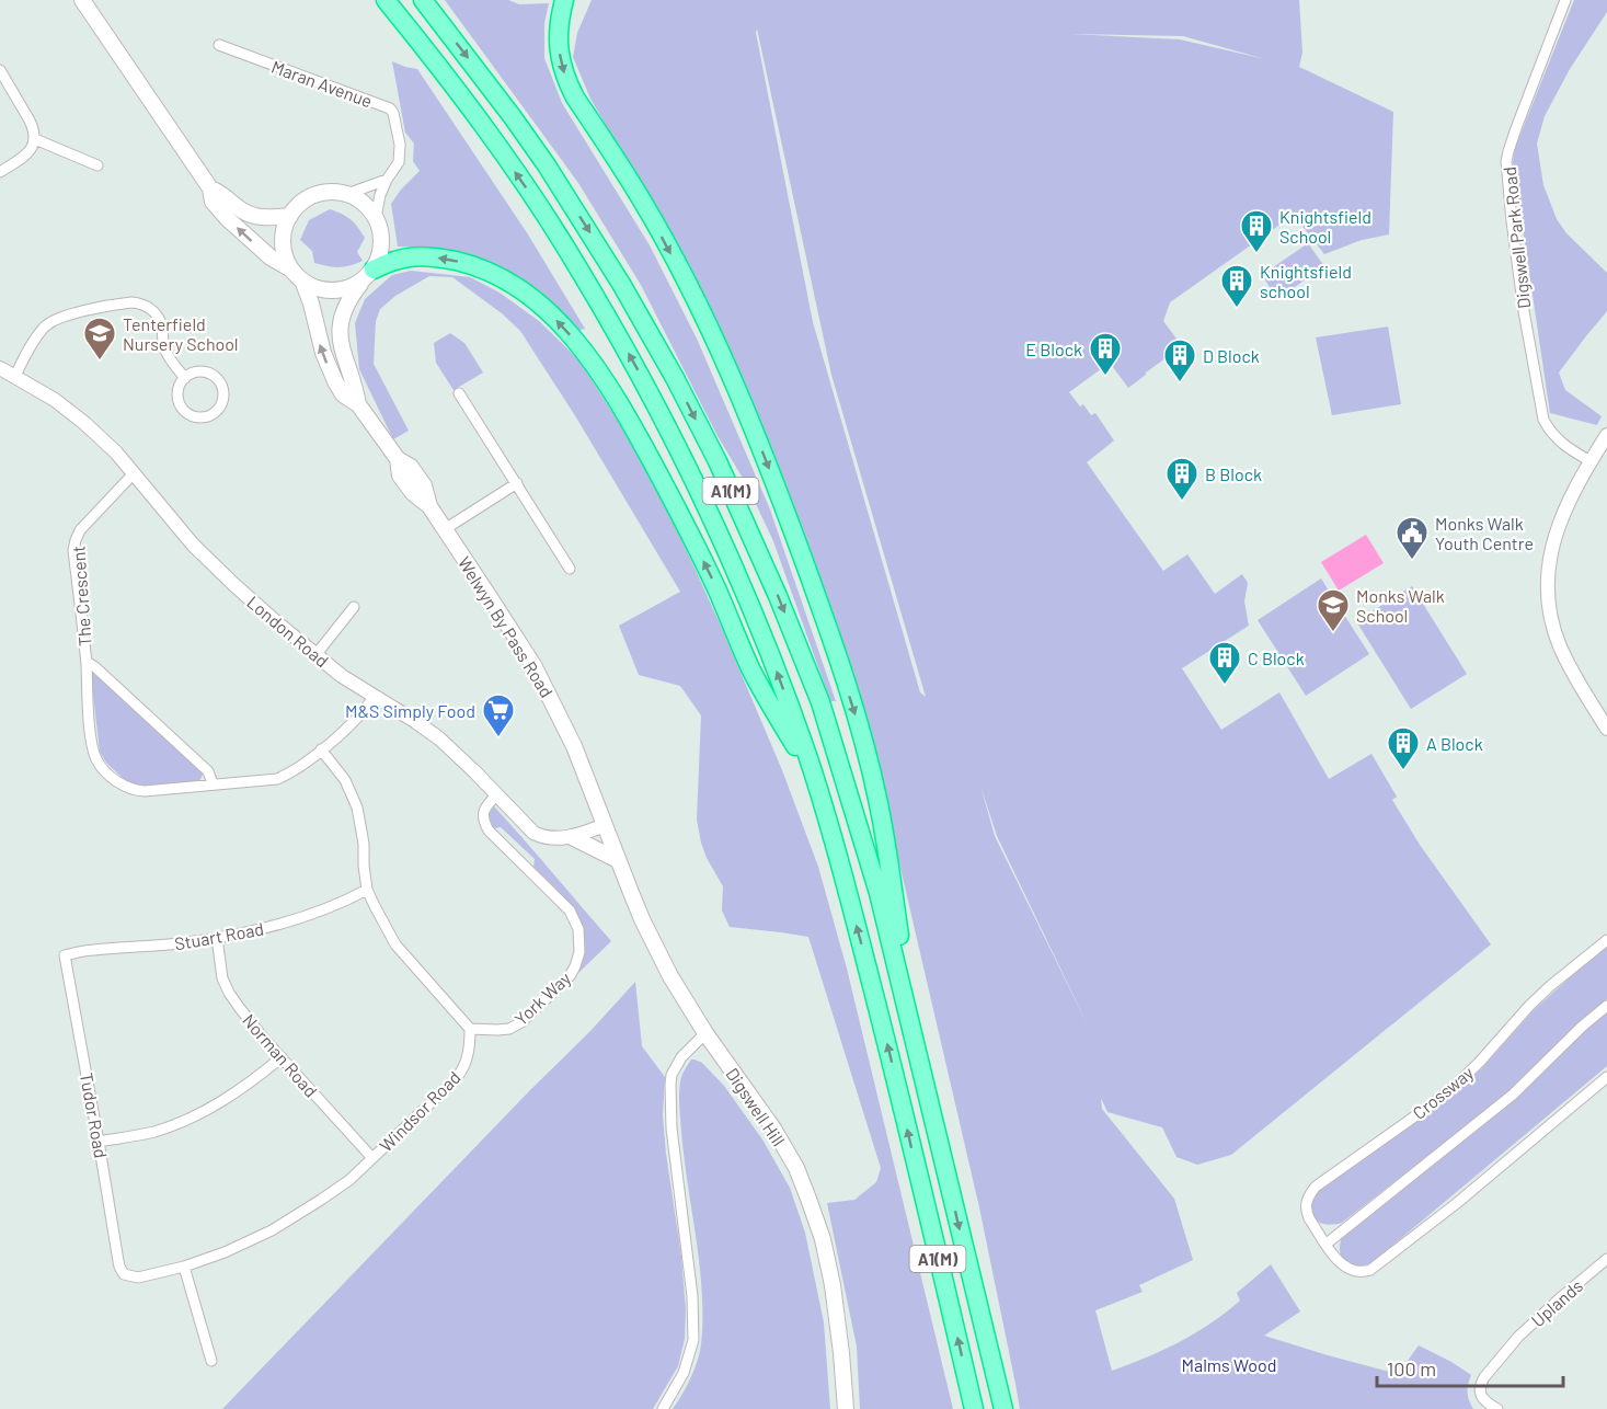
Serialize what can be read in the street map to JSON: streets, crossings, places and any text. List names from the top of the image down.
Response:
{
  "streets": {
    "highway": ["A1(M)"],
    "main road": ["Welwyn By Pass Road", "Digswell Hill"],
    "street": [
      "Maran Avenue",
      "Digswell Park Road",
      "The Crescent",
      "London Road",
      "Stuart Road",
      "York Way",
      "Norman Road",
      "Crossway",
      "Windsor Road",
      "Tudor Road",
      "Uplands"
    ]
  },
  "crossings": [
    ["Maran Avenue", "A1(M)"],
    ["The Crescent", "London Road"],
    ["Welwyn By Pass Road", "London Road"],
    ["Welwyn By Pass Road", "Digswell Hill"],
    ["London Road", "York Way"],
    ["London Road", "Digswell Hill"],
    ["Stuart Road", "Norman Road"],
    ["Stuart Road", "Tudor Road"],
    ["York Way", "Windsor Road"],
    ["Norman Road", "Windsor Road"],
    ["Windsor Road", "Tudor Road"]
  ],
  "parks": ["Malms Wood"],
  "places": {
    "building": [
      "Knightsfield School",
      "Knightsfield school",
      "E Block",
      "D Block",
      "B Block",
      "C Block",
      "A Block"
    ],
    "school or university": ["Tenterfield Nursery School", "Monks Walk School"],
    "public building": ["Monks Walk Youth Centre"],
    "supermarket": ["M&S Simply Food"]
  },
  "scale_bar": "100 m"
}
